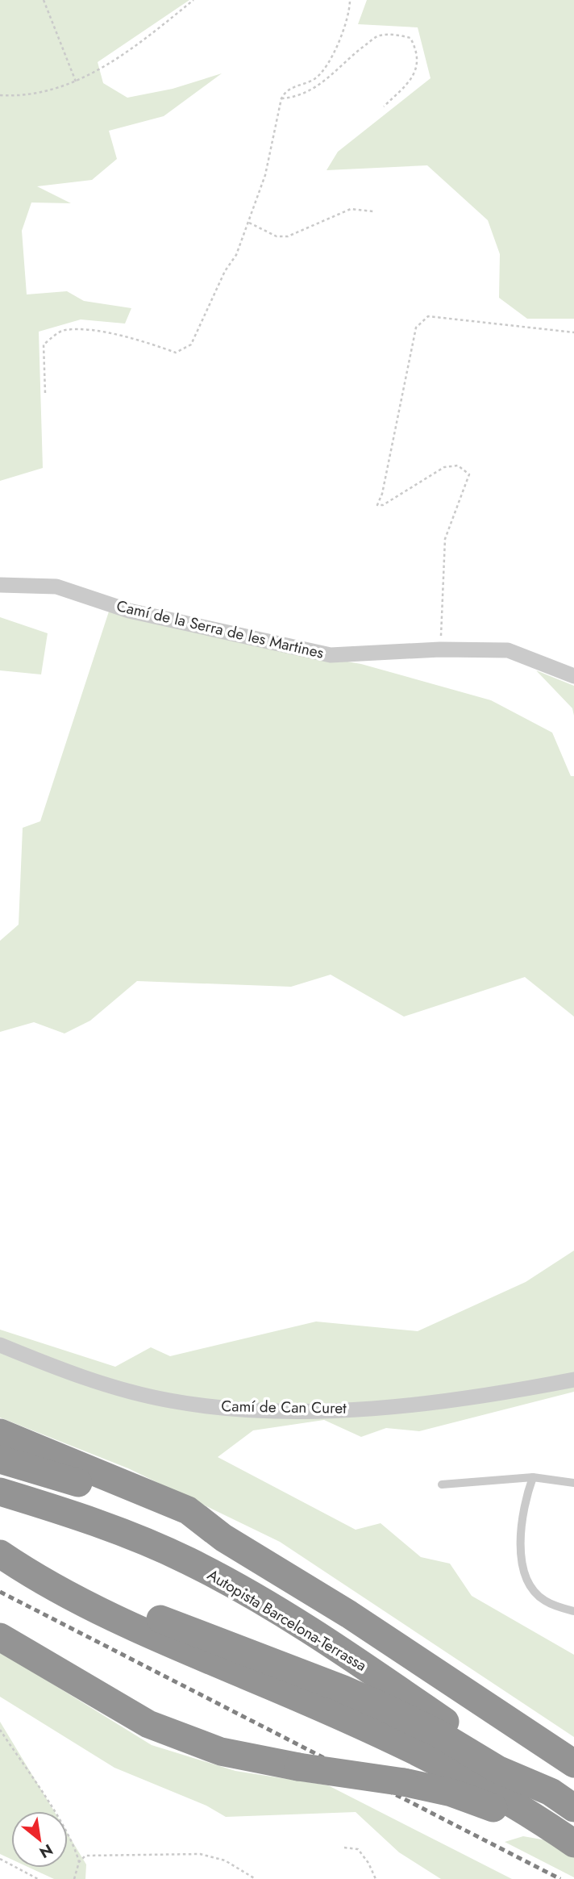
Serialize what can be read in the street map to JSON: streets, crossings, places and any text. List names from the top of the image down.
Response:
{
  "streets": {
    "highway": ["Autopista Barcelona-Terrassa"],
    "street": ["Camí de la Serra de les Martines", "Camí de Can Curet"]
  },
  "north": "bottom right"
}
